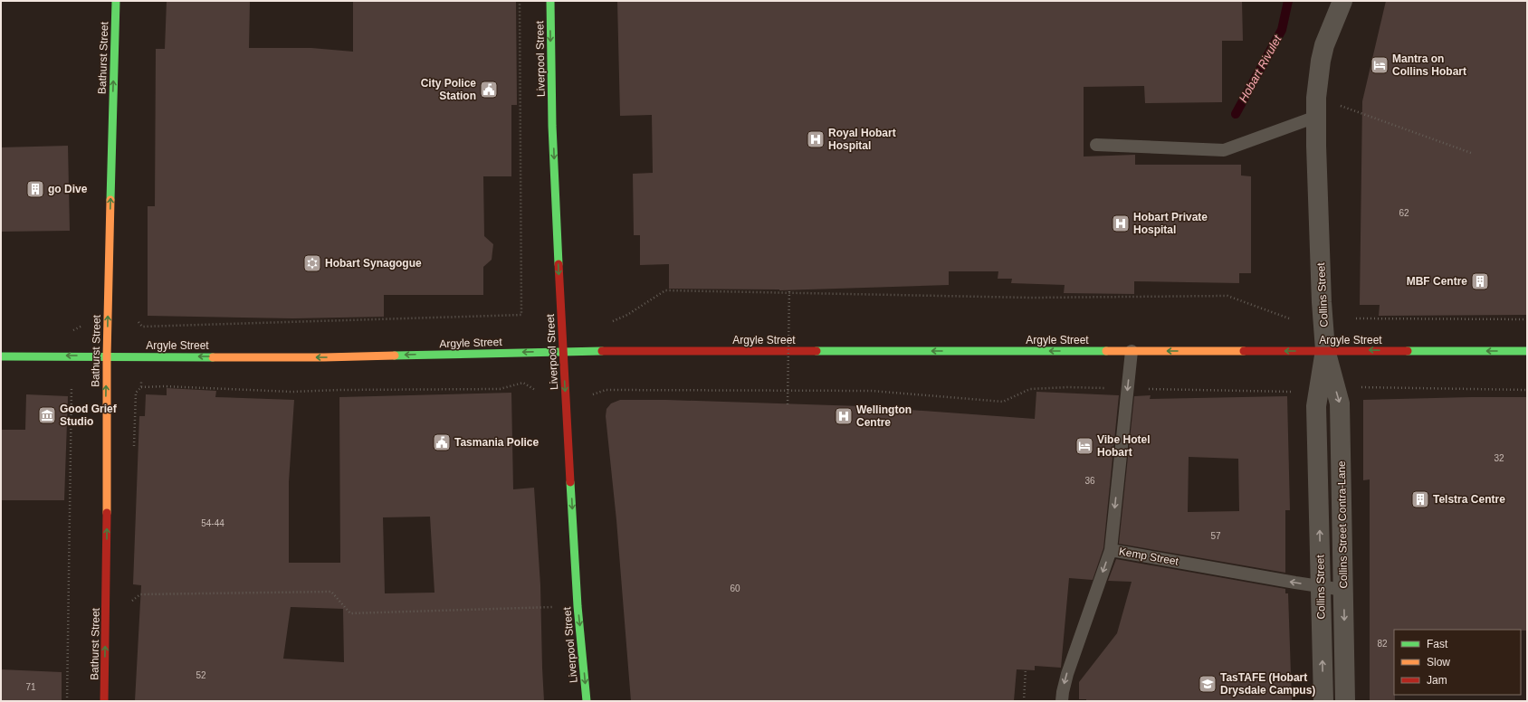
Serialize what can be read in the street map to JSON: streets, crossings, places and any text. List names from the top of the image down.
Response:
{
  "streets": {
    "main road": ["Bathurst Street", "Liverpool Street", "Argyle Street"],
    "street": ["Collins Street", "Collins Street Contra-Lane"],
    "lane": ["Kemp Street"]
  },
  "crossings": [
    ["Bathurst Street", "Argyle Street"],
    ["Liverpool Street", "Argyle Street"],
    ["Collins Street", "Argyle Street"],
    ["Collins Street", "Collins Street Contra-Lane"],
    ["Collins Street", "Kemp Street"],
    ["Argyle Street", "Collins Street Contra-Lane"],
    ["Collins Street Contra-Lane", "Kemp Street"]
  ],
  "one_way": [
    "Bathurst Street",
    "Liverpool Street",
    "Collins Street",
    "Argyle Street",
    "Collins Street Contra-Lane"
  ],
  "water": ["Hobart Rivulet"],
  "places": {
    "hotel": ["Mantra on Collins Hobart", "Vibe Hotel Hobart"],
    "public building": ["City Police Station", "Tasmania Police"],
    "hospital": ["Royal Hobart Hospital", "Hobart Private Hospital", "Wellington Centre"],
    "building": ["go Dive", "MBF Centre", "Telstra Centre"],
    "synagogue": ["Hobart Synagogue"],
    "museum": ["Good Grief Studio"],
    "school or university": ["TasTAFE (Hobart Drysdale Campus)"]
  },
  "house_numbers": [
    "62",
    "32",
    "36",
    "54-44",
    "57",
    "60",
    "82",
    "52",
    "71"
  ],
  "legend": ["Fast", "Slow", "Jam"]
}
